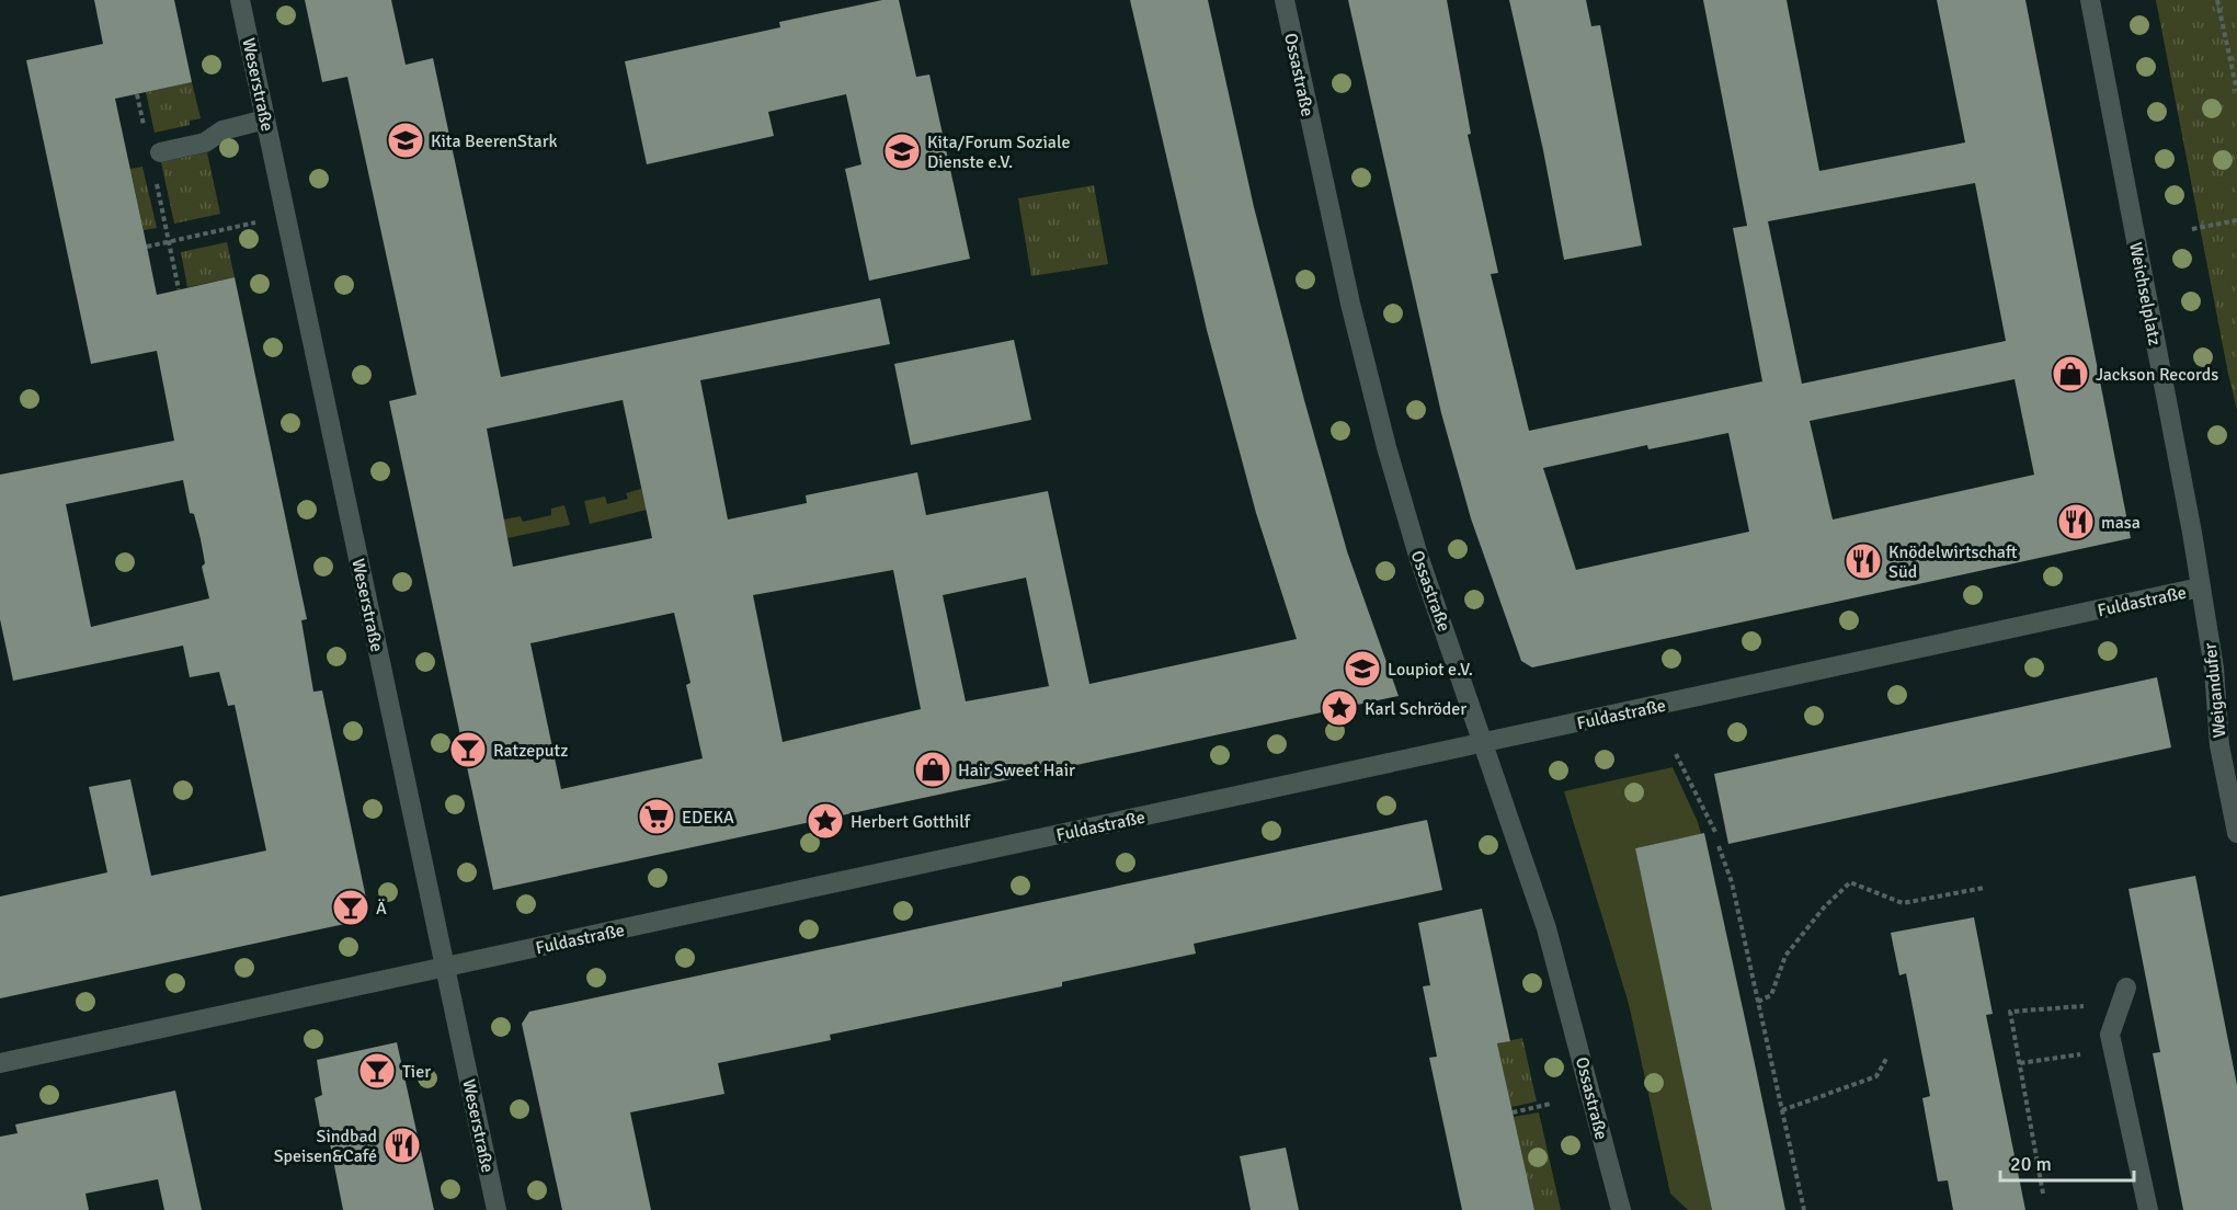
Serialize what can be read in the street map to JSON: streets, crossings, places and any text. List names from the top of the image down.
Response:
{
  "streets": {
    "street": [
      "Ossastraße",
      "Weserstraße",
      "Weichselplatz",
      "Fuldastraße",
      "Weigandufer"
    ]
  },
  "crossings": [
    ["Ossastraße", "Fuldastraße"],
    ["Weserstraße", "Fuldastraße"],
    ["Weichselplatz", "Fuldastraße"],
    ["Weichselplatz", "Weigandufer"],
    ["Fuldastraße", "Weigandufer"]
  ],
  "places": {
    "school or university": ["Kita BeerenStark", "Kita/Forum Soziale Dienste e.V.", "Loupiot e.V."],
    "shop": ["Jackson Records", "Hair Sweet Hair"],
    "restaurant": ["masa", "Knödelwirtschaft Süd", "Sindbad Speisen&Café"],
    "place": ["Karl Schröder", "Herbert Gotthilf"],
    "bar": ["Ratzeputz", "Ä", "Tier"],
    "supermarket": ["EDEKA"]
  },
  "scale_bar": "20 m"
}
